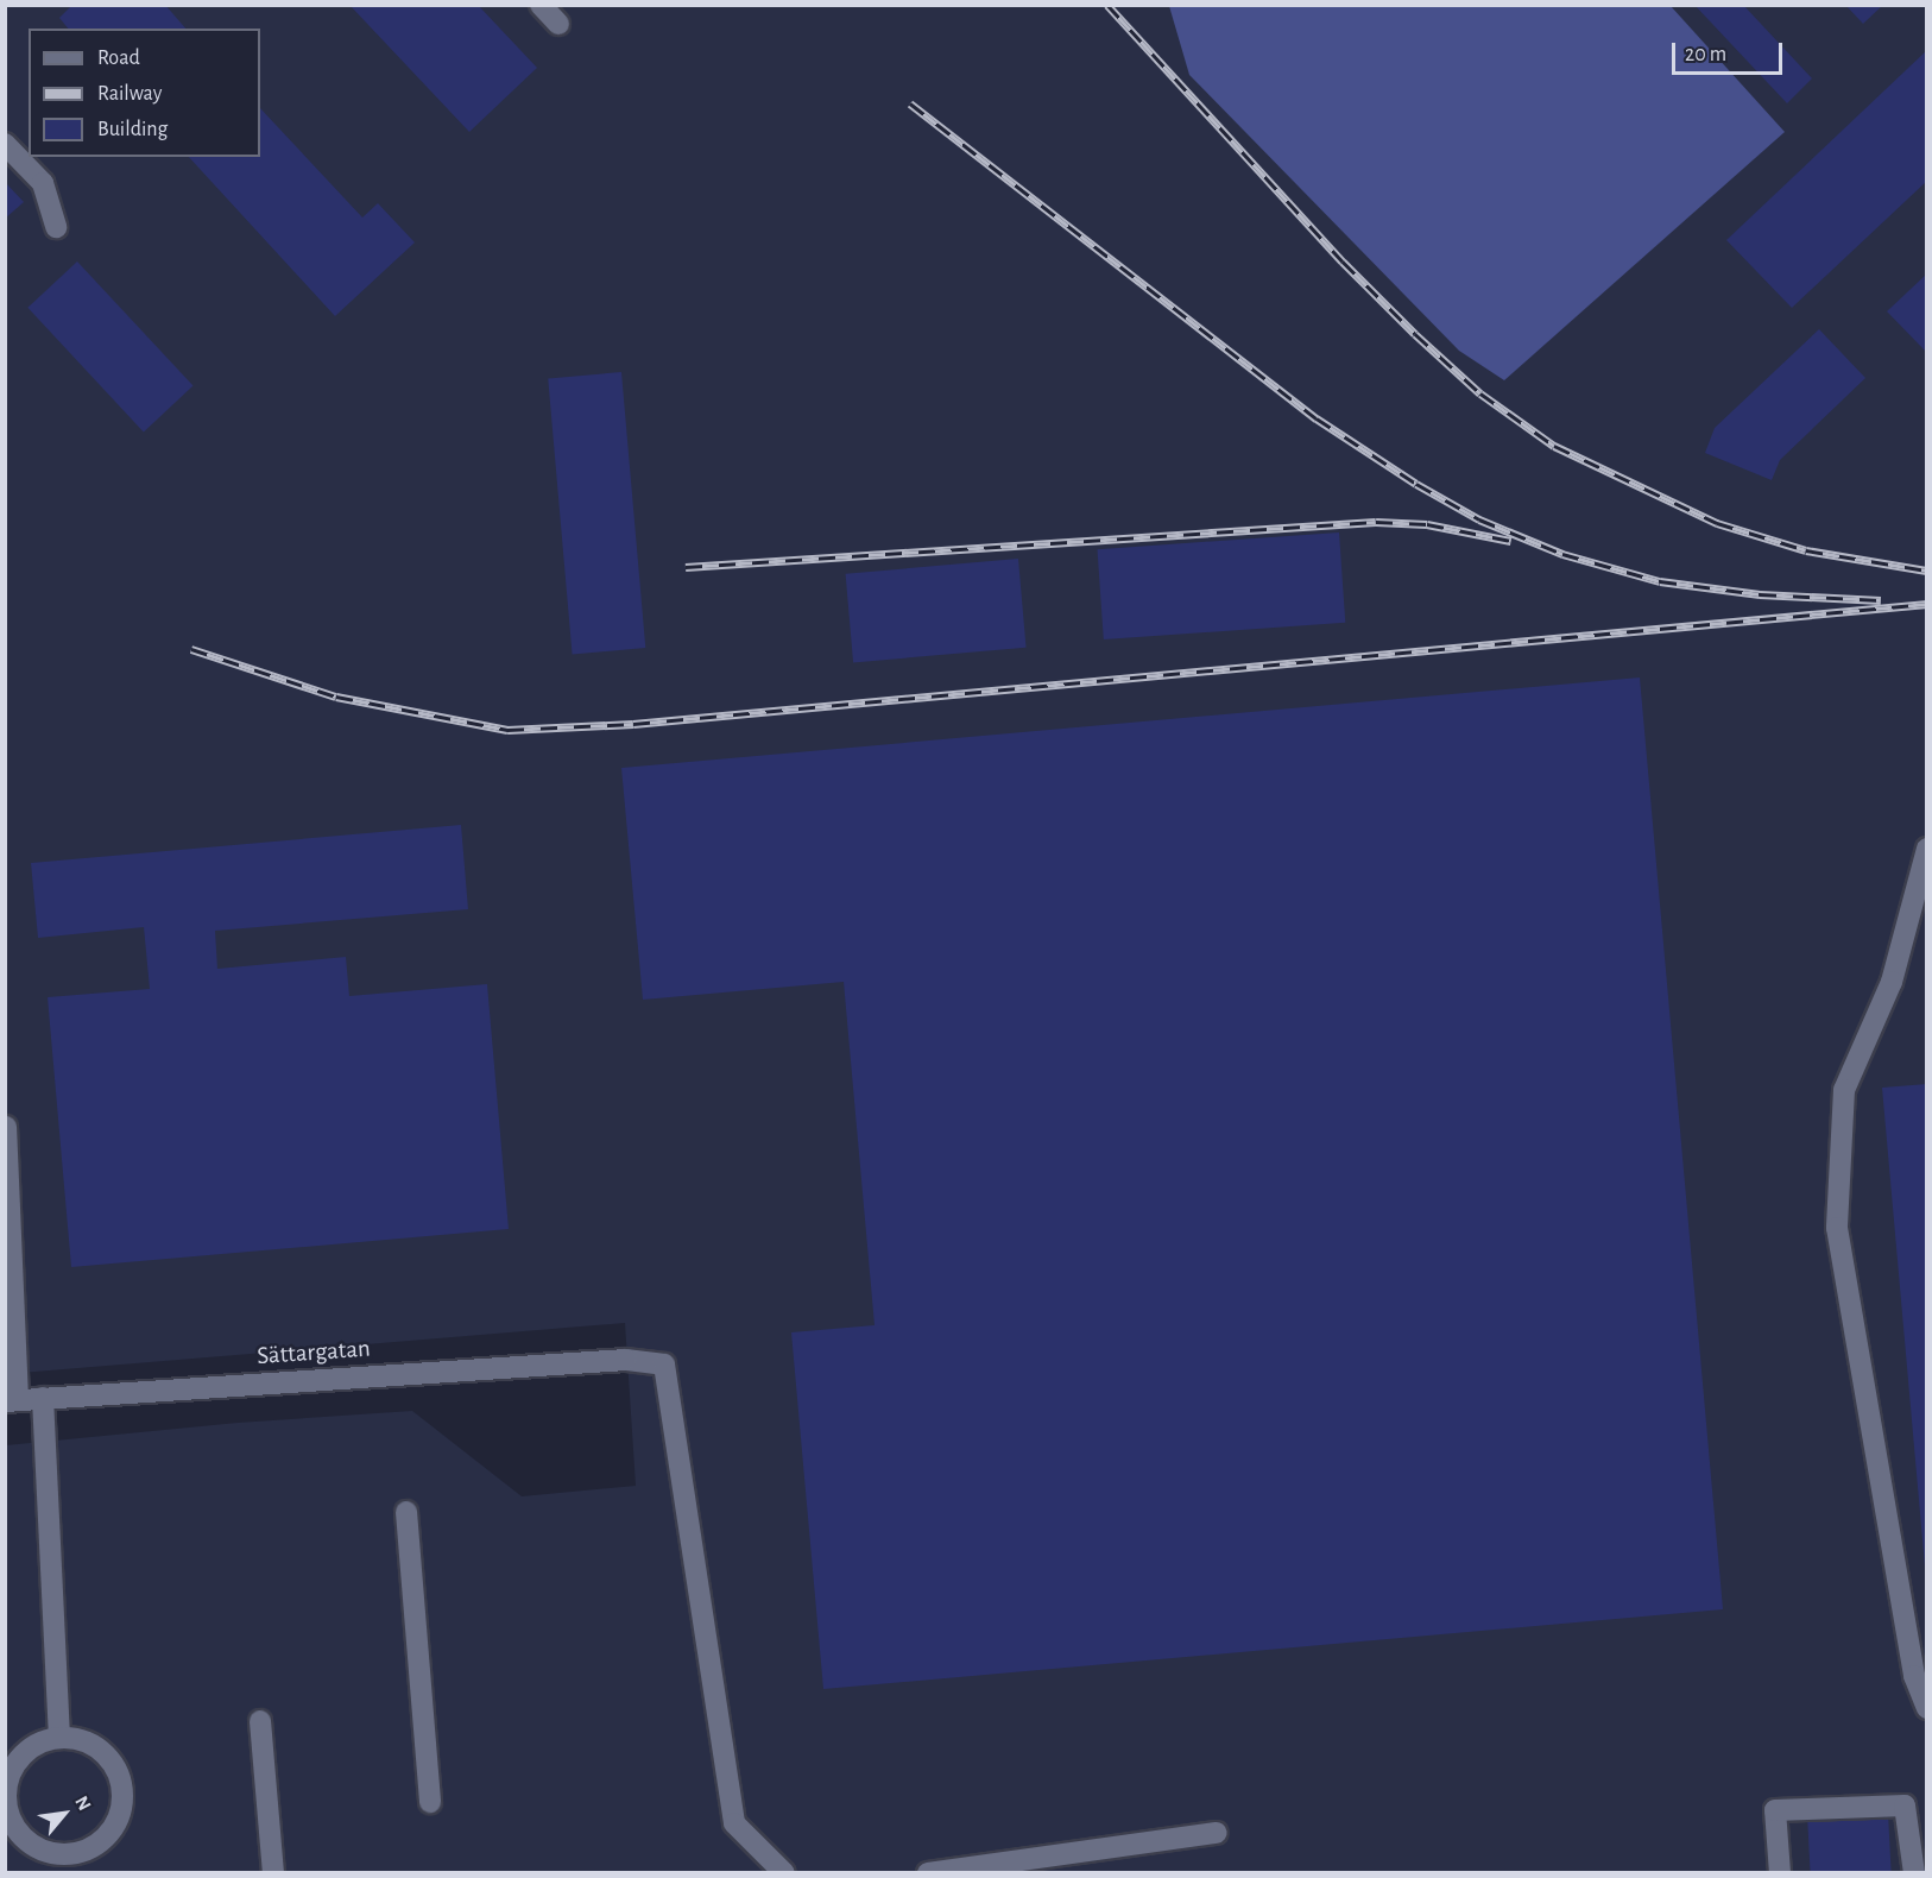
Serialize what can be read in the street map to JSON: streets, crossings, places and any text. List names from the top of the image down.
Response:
{
  "streets": {
    "street": ["Sättargatan"]
  },
  "legend": ["Road", "Railway", "Building"],
  "scale_bar": "20 m",
  "north": "top right"
}
